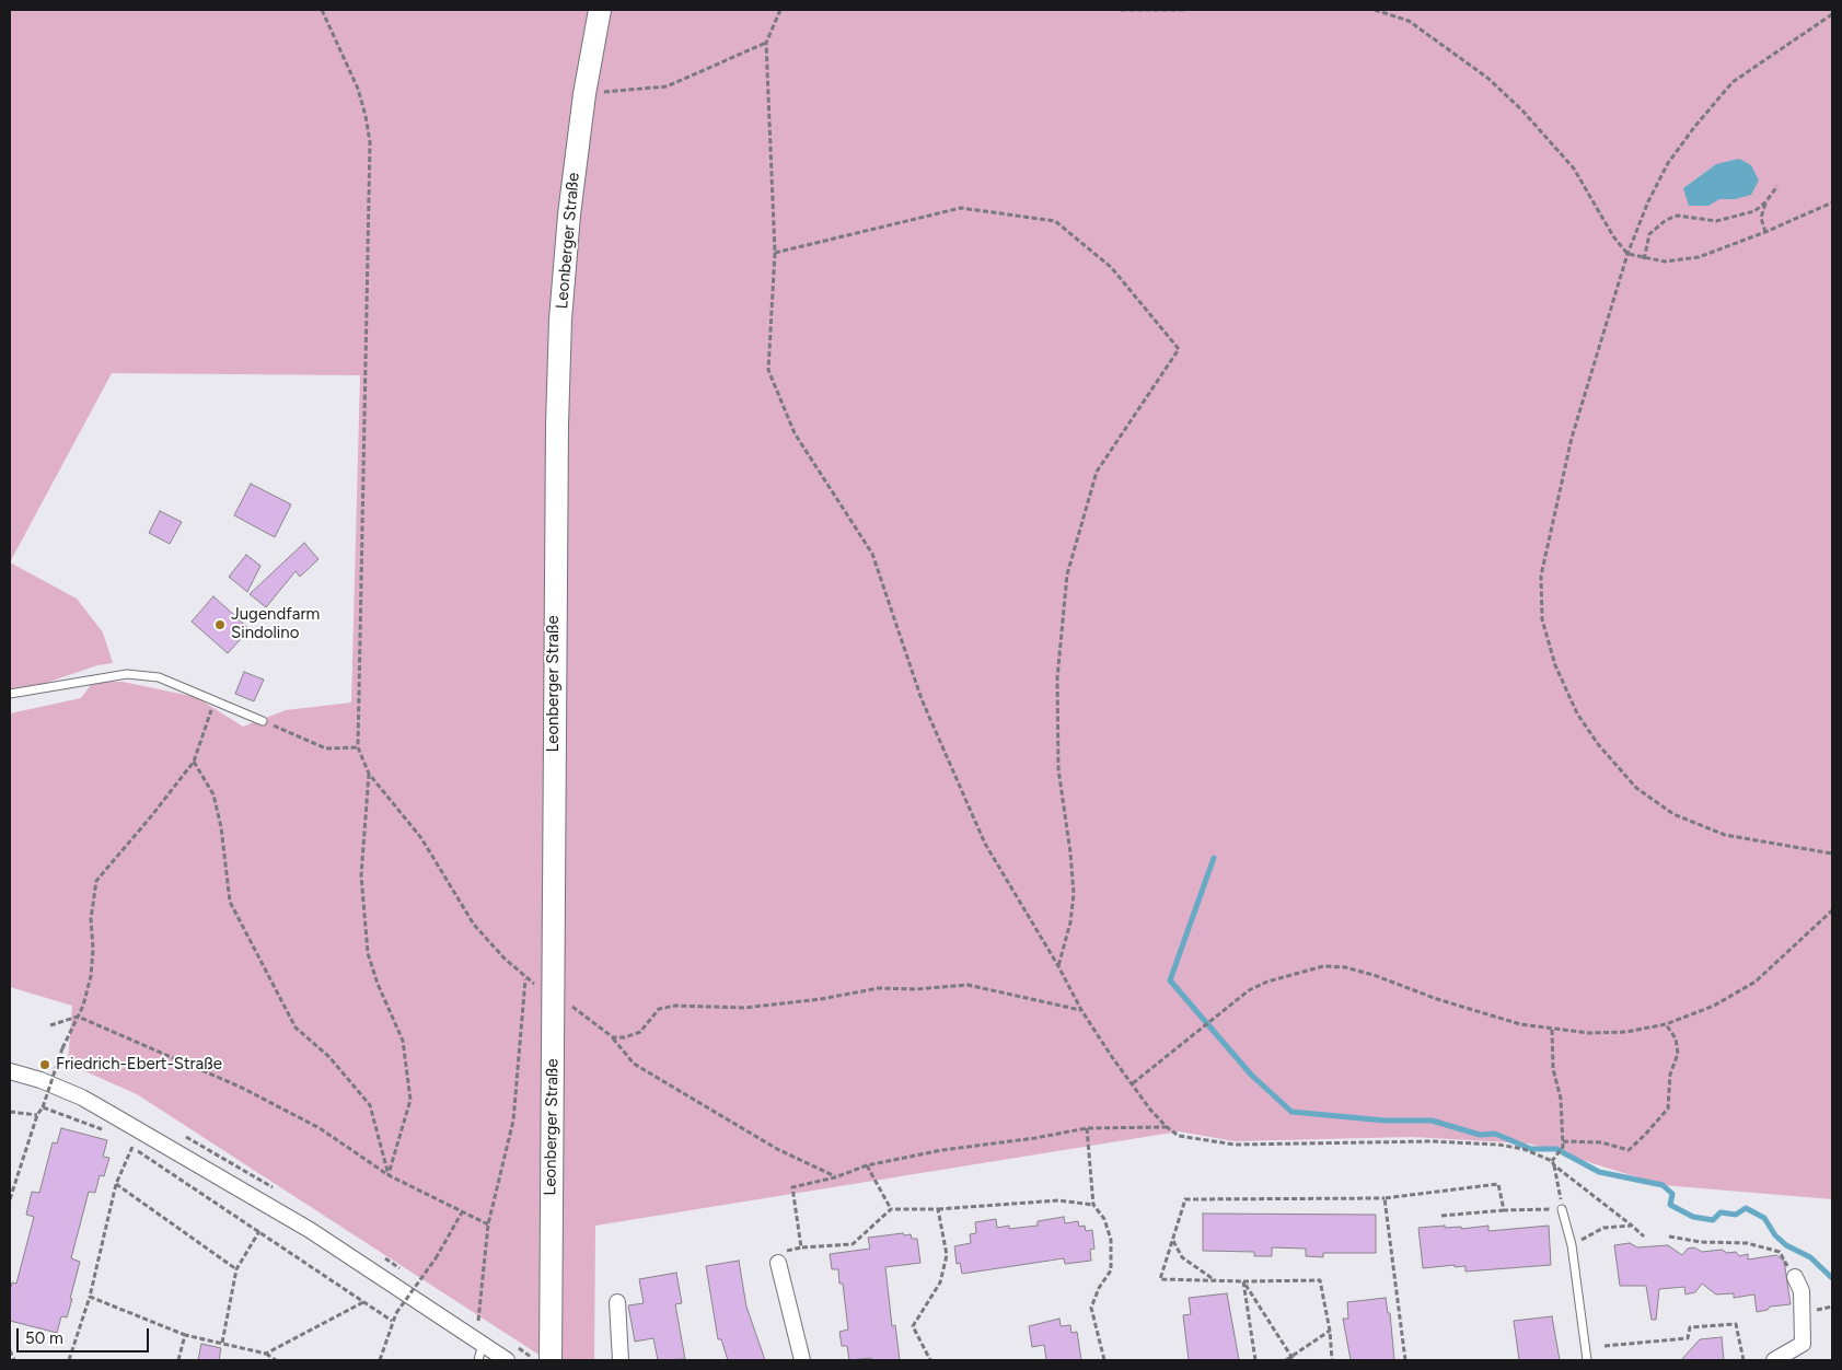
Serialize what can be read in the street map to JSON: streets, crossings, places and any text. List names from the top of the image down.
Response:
{
  "streets": {
    "main road": ["Leonberger Straße"]
  },
  "places": ["Jugendfarm Sindolino", "Friedrich-Ebert-Straße"],
  "scale_bar": "50 m"
}
